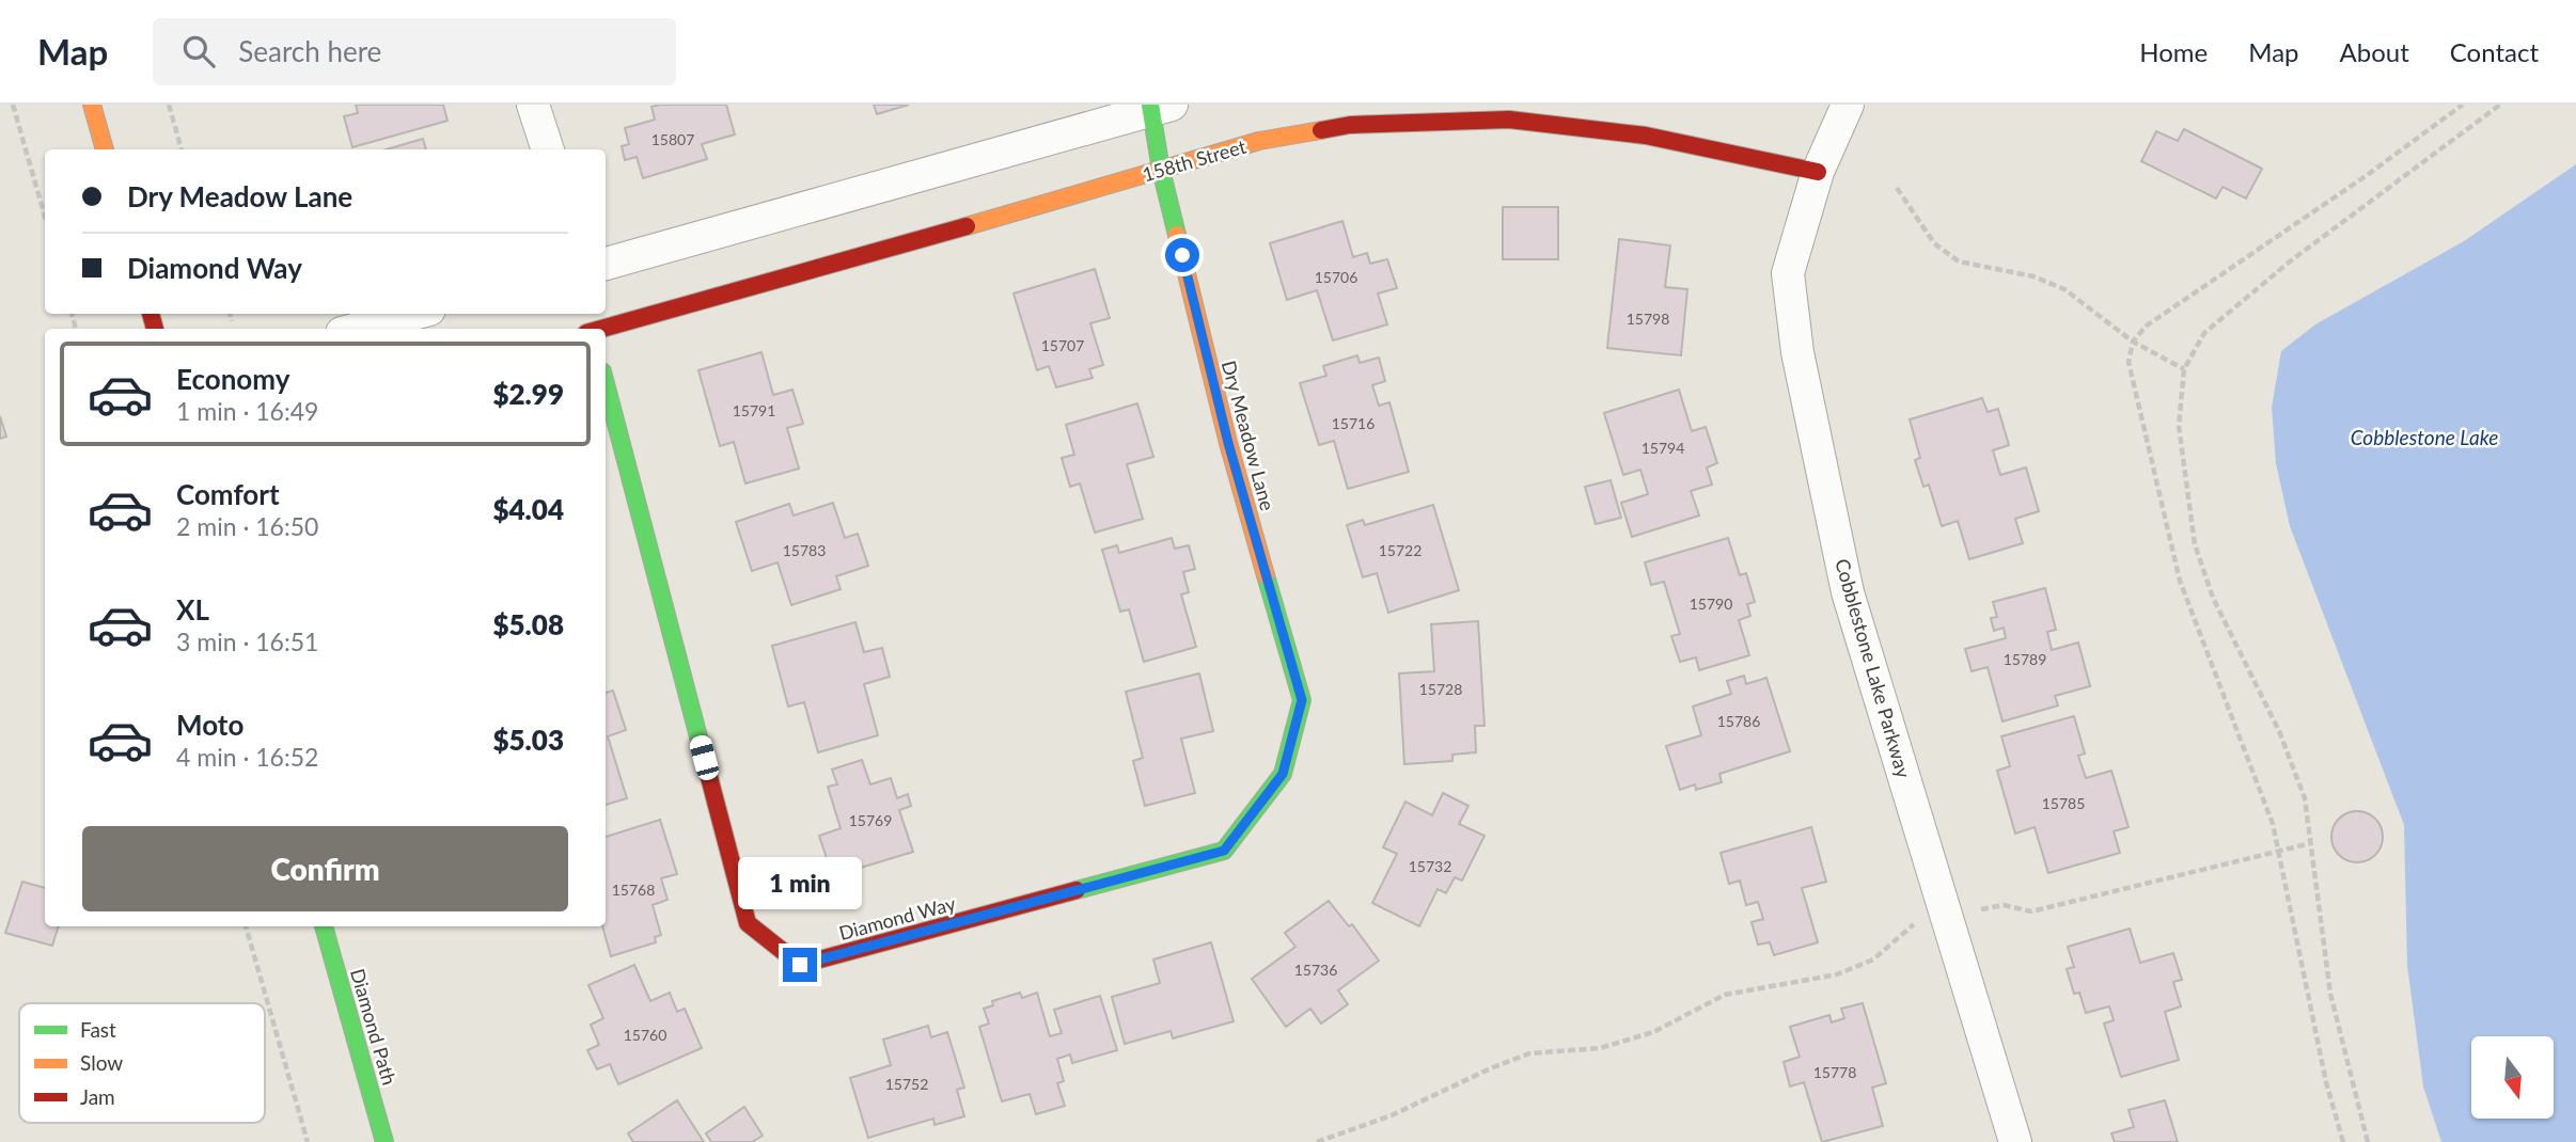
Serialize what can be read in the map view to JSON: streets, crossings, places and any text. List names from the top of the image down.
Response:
{
  "streets": {
    "street": [
      "158th Street",
      "Dry Meadow Lane",
      "Cobblestone Lake Parkway",
      "Diamond Way",
      "Diamond Path"
    ]
  },
  "crossings": [
    ["158th Street", "Dry Meadow Lane"],
    ["158th Street", "Cobblestone Lake Parkway"],
    ["Dry Meadow Lane", "Diamond Way"]
  ],
  "water": ["Cobblestone Lake"],
  "house_numbers": [
    "15807",
    "15706",
    "15798",
    "15707",
    "15791",
    "15716",
    "15794",
    "15783",
    "15722",
    "15790",
    "15789",
    "15728",
    "15786",
    "15785",
    "15769",
    "15732",
    "15768",
    "15736",
    "15760",
    "15778",
    "15752"
  ],
  "legend": ["Fast", "Slow", "Jam"],
  "north": "bottom",
  "page": {
    "header": "Map",
    "search": "Search here",
    "nav": [
      "Home",
      "Map",
      "About",
      "Contact"
    ],
    "banner": ["Dry Meadow Lane", "Diamond Way"],
    "list": [
      {
        "name": "Economy",
        "note": "1 min · 16:49",
        "value": "$2.99"
      },
      {
        "name": "Comfort",
        "note": "2 min · 16:50",
        "value": "$4.04"
      },
      {
        "name": "XL",
        "note": "3 min · 16:51",
        "value": "$5.08"
      },
      {
        "name": "Moto",
        "note": "4 min · 16:52",
        "value": "$5.03"
      }
    ],
    "buttons": "Confirm",
    "bubble": "1 min"
  }
}
